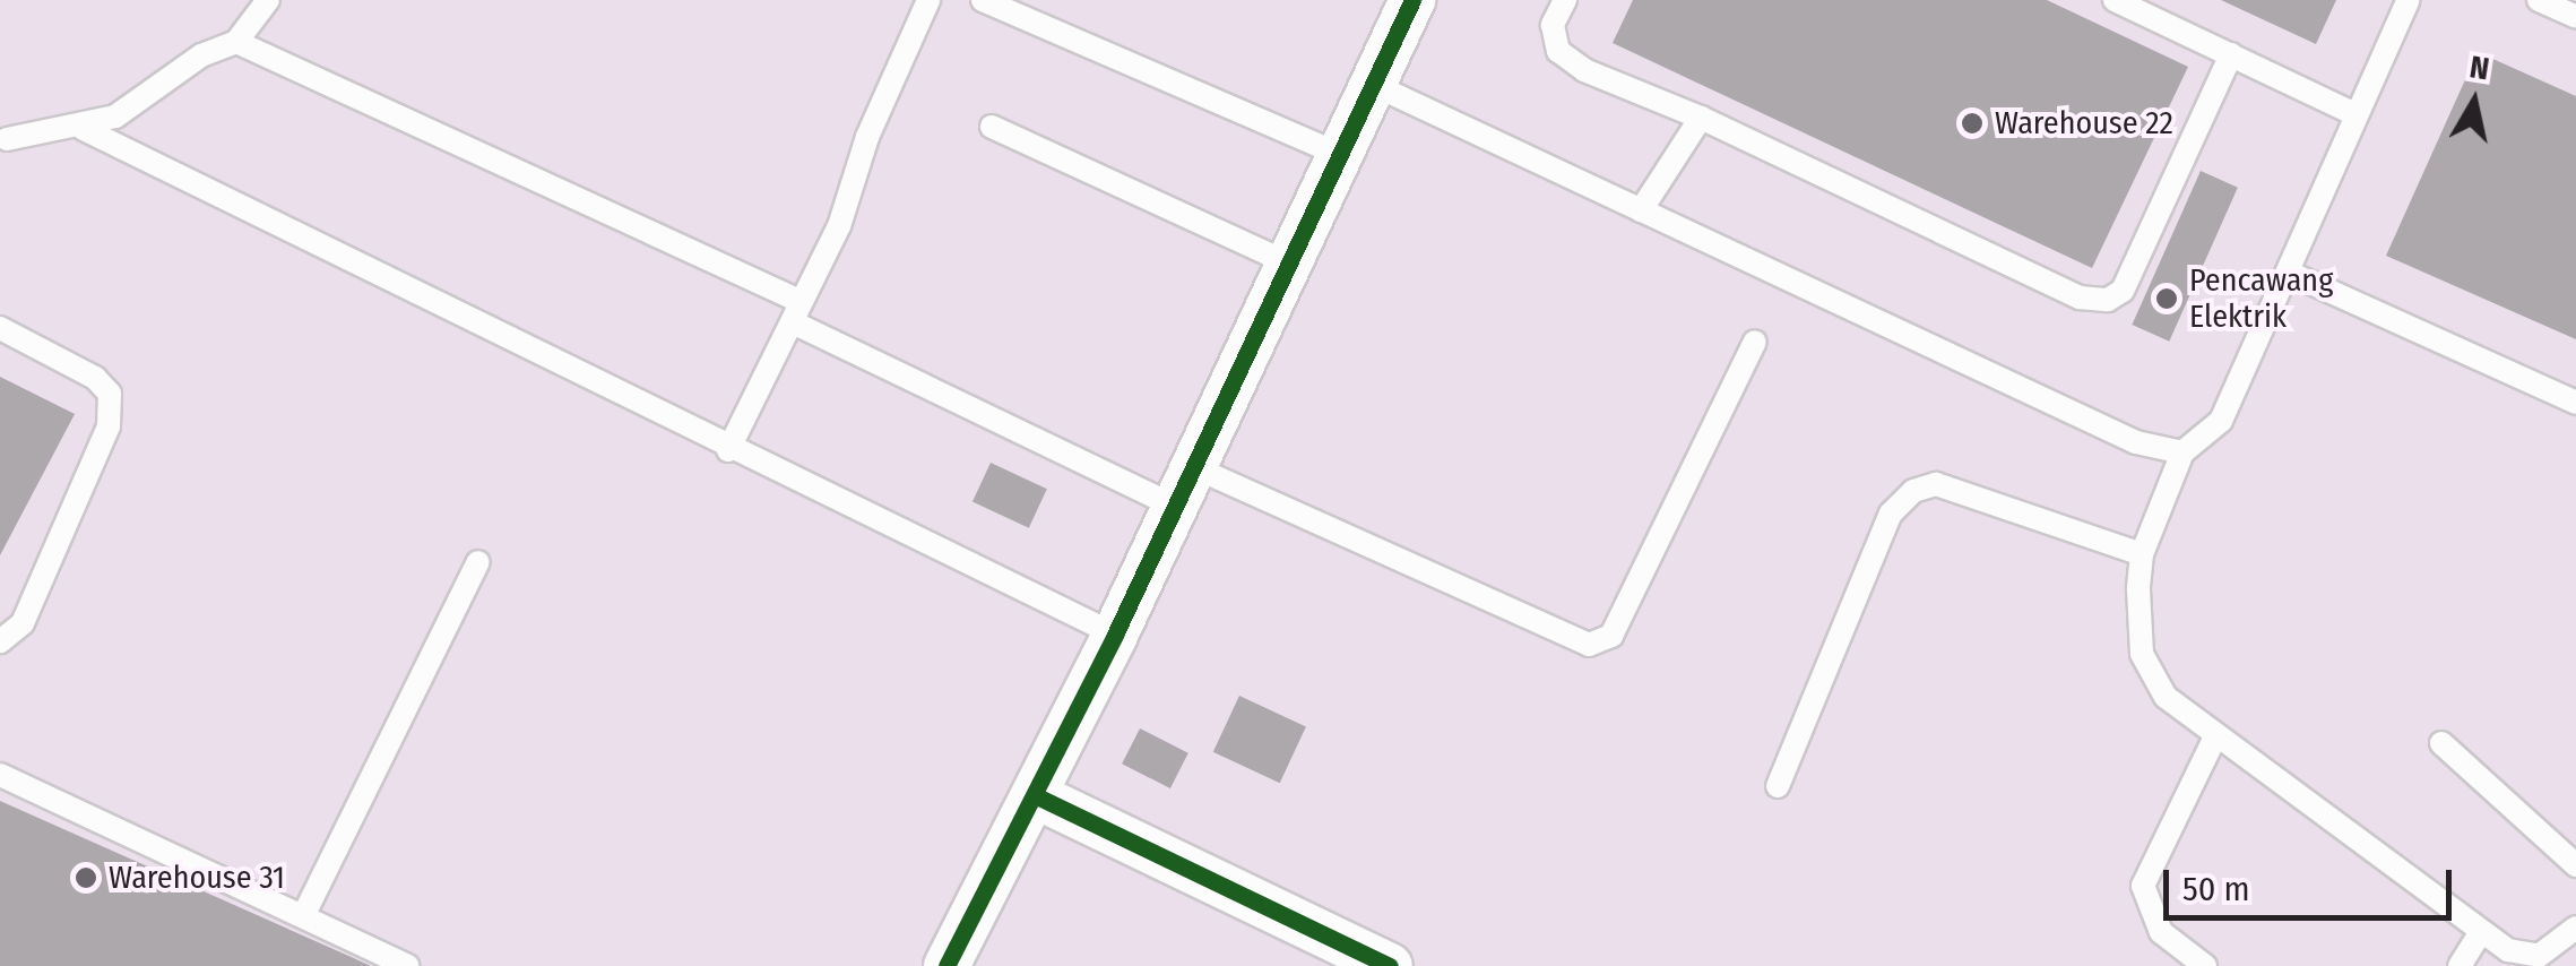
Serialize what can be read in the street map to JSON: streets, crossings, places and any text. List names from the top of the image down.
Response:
{
  "places": ["Warehouse 22", "Pencawang Elektrik", "Warehouse 31"],
  "scale_bar": "50 m",
  "north": "top"
}
